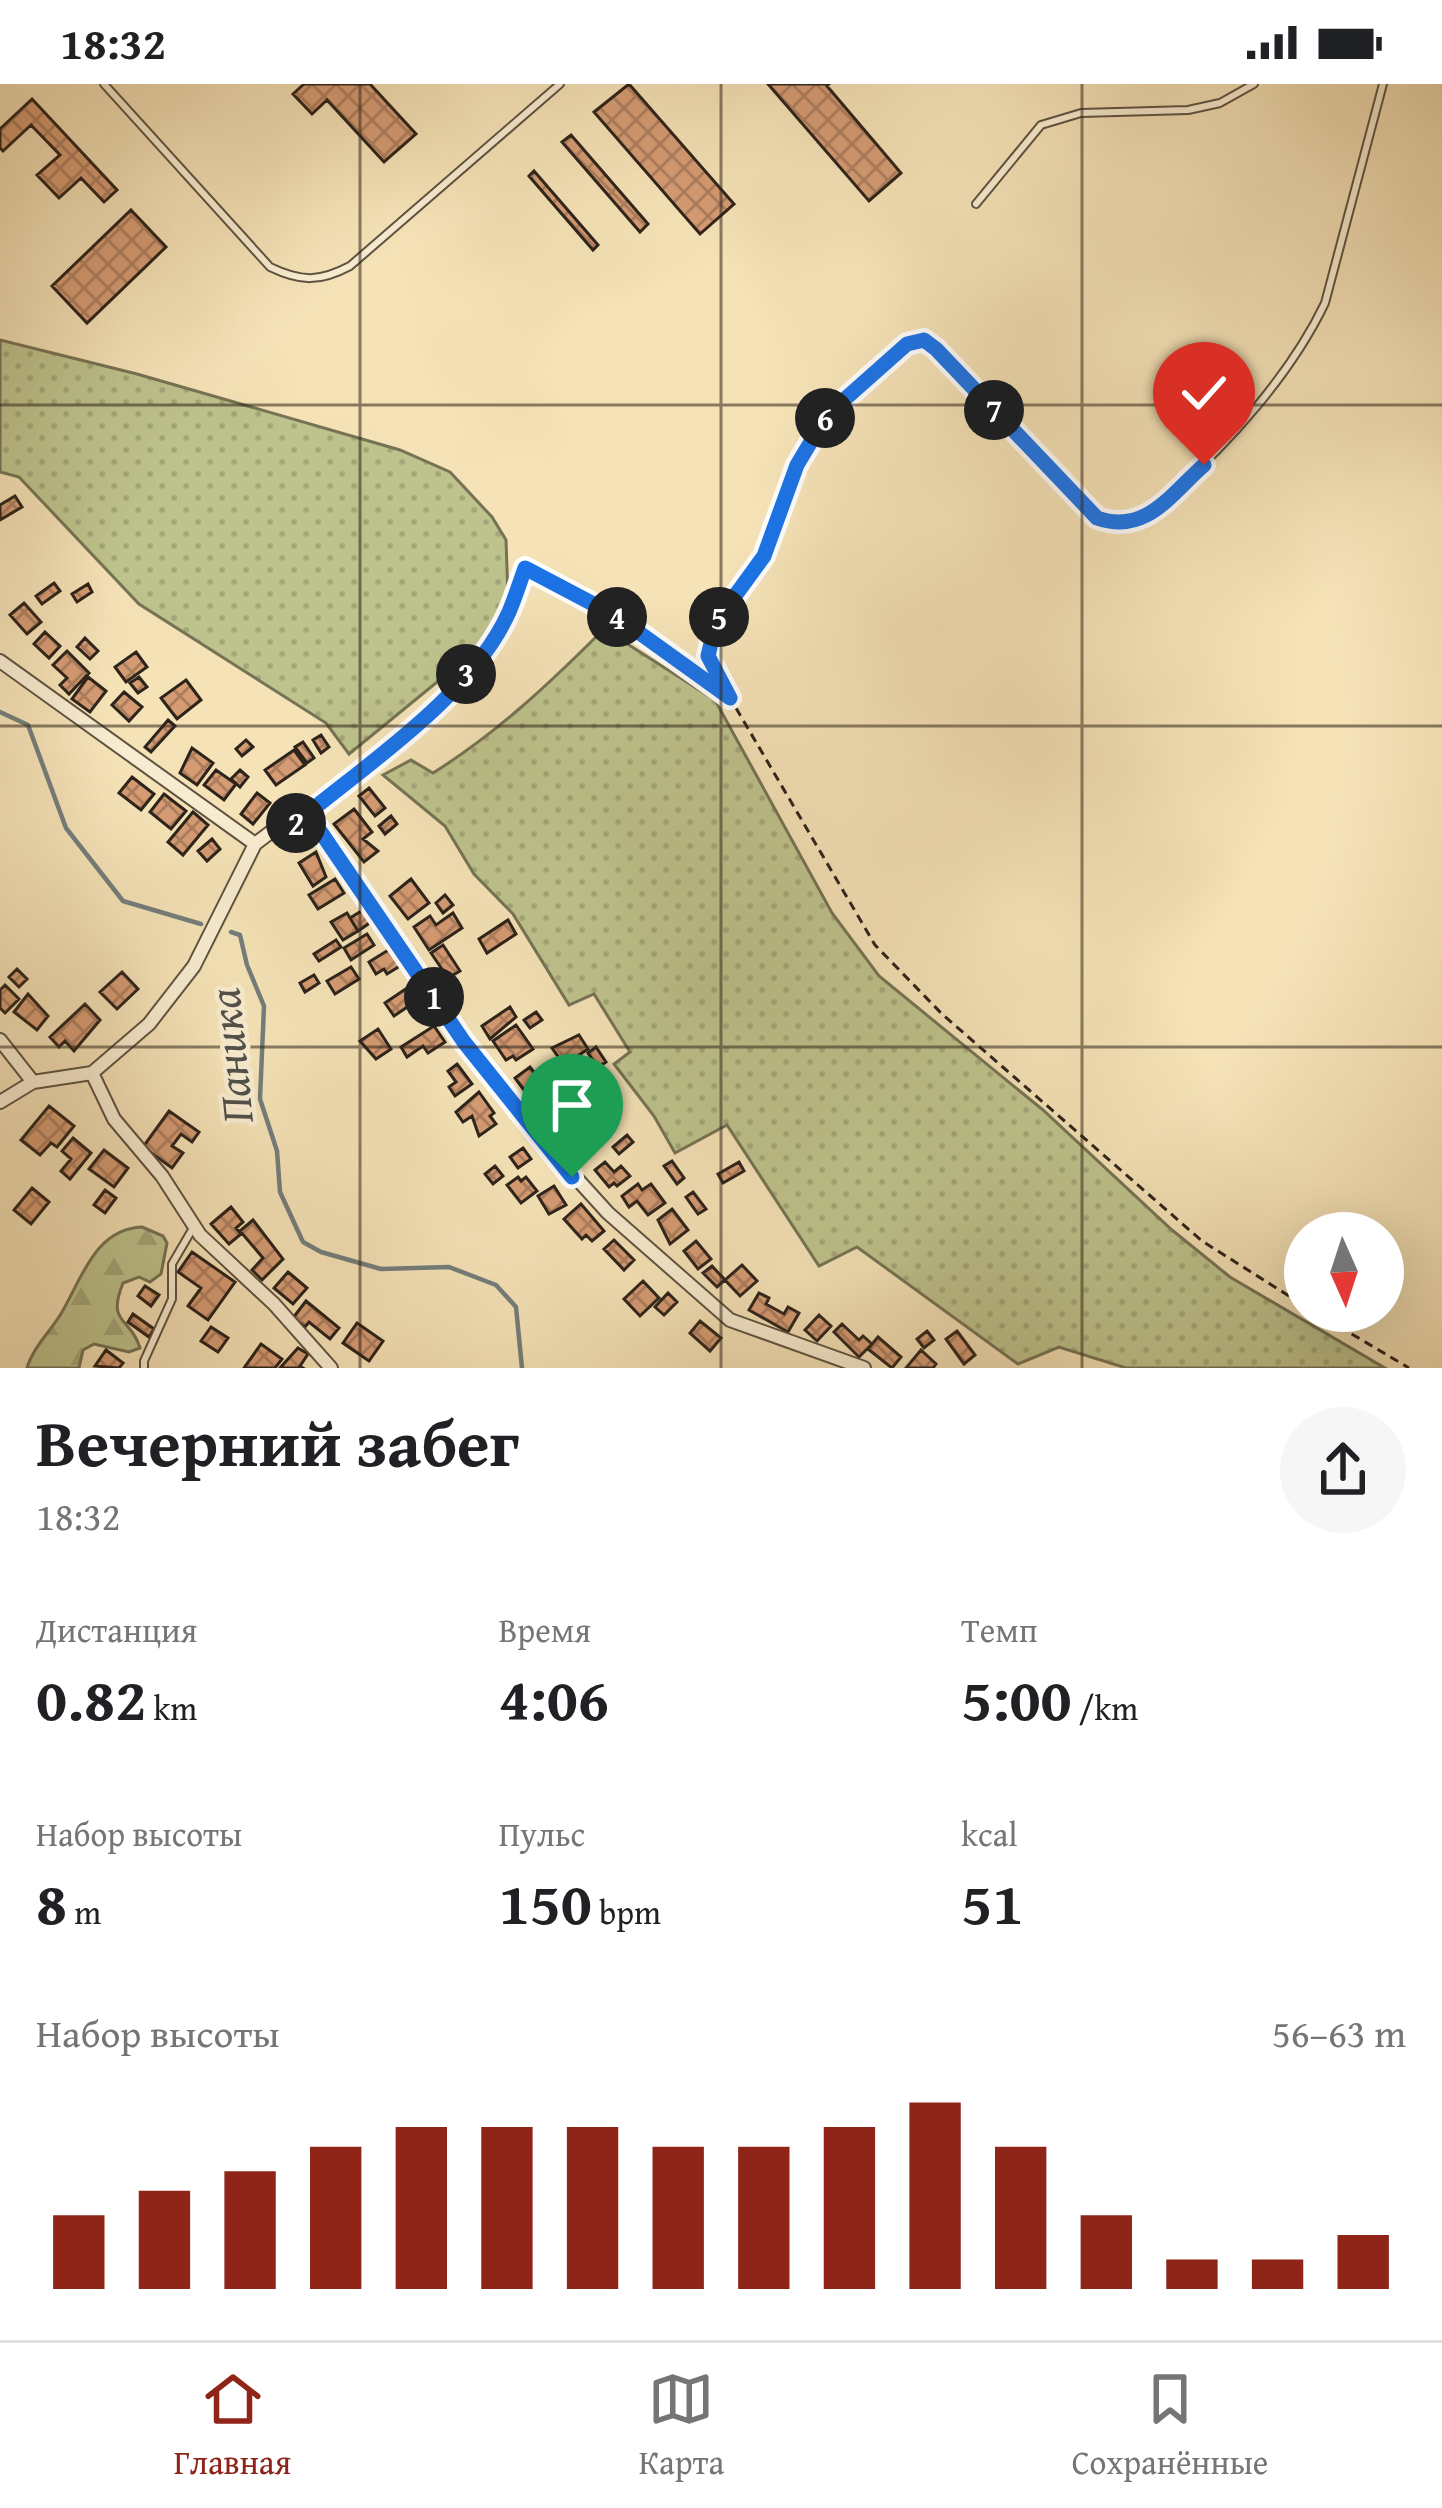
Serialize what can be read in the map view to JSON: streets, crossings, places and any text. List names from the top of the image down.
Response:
{
  "water": ["Паника"],
  "north": "bottom",
  "page": {
    "status": "18:32",
    "pins": [
      "7",
      "6",
      "4",
      "5",
      "3",
      "2",
      "1"
    ],
    "heading": ["Вечерний забег", "18:32"],
    "stats": [
      ["Дистанция", "0.82 km"],
      ["Время", "4:06"],
      ["Темп", "5:00 /km"],
      ["Набор высоты", "8 m"],
      ["Пульс", "150 bpm"],
      ["kcal", "51"]
    ],
    "chart": ["Набор высоты", "56–63 m"],
    "tabs": ["Главная", "Карта", "Сохранённые"]
  }
}
